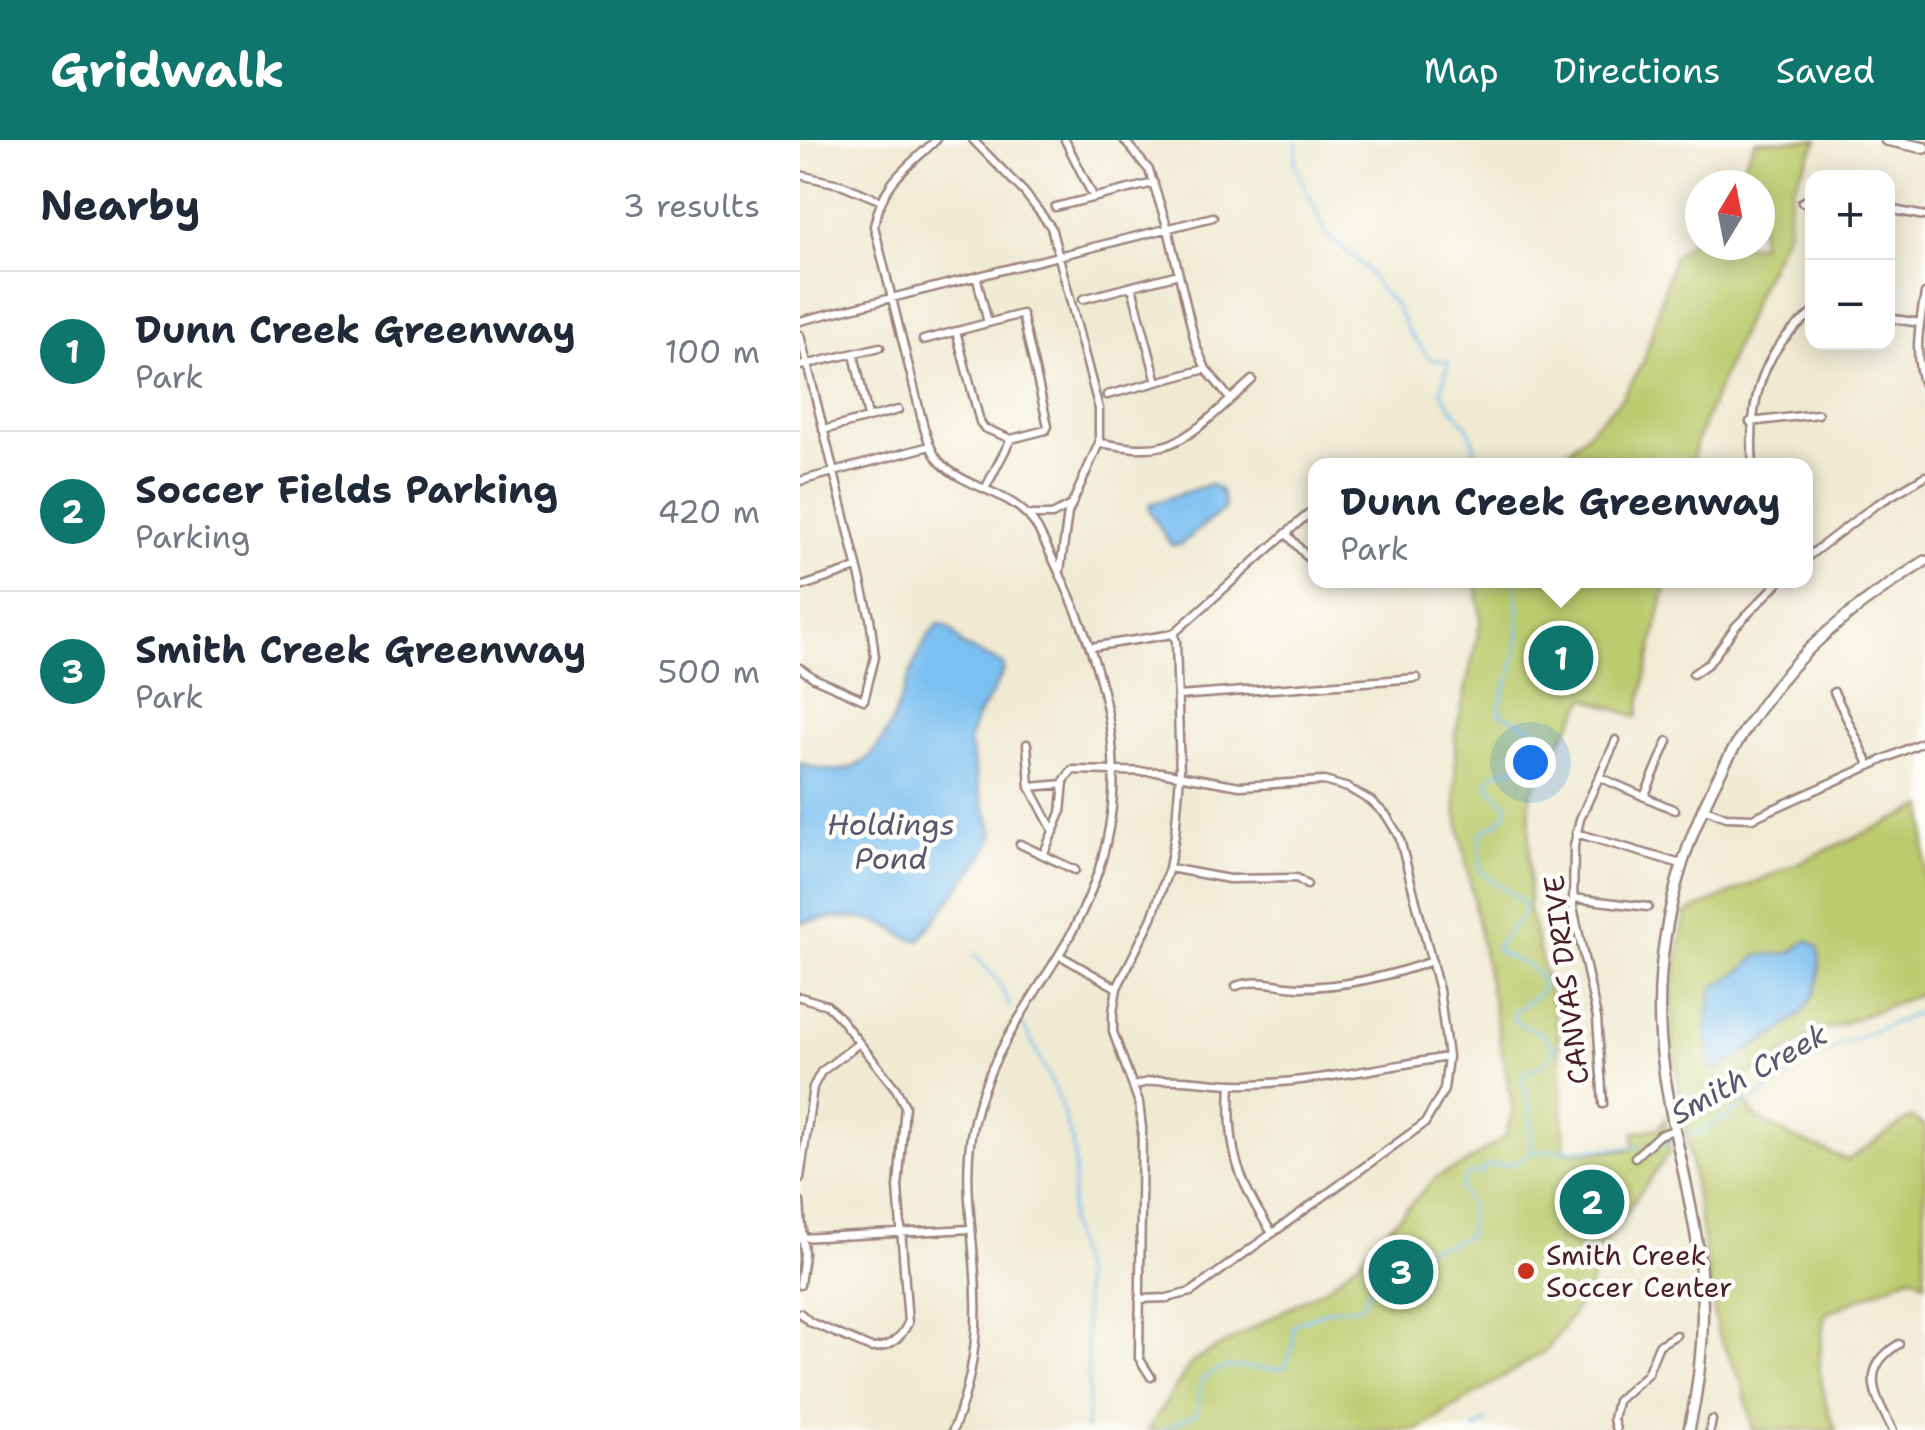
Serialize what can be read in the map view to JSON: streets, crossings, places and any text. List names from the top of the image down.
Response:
{
  "streets": {
    "street": ["CANVAS DRIVE"]
  },
  "water": ["Holdings Pond", "Smith Creek"],
  "places": ["Smith Creek Soccer Center"],
  "north": "top",
  "page": {
    "header": "Gridwalk",
    "nav": ["Map", "Directions", "Saved"],
    "heading": ["Nearby", "3 results"],
    "map_buttons": ["+", "−"],
    "list": [
      {
        "mark": "1",
        "name": "Dunn Creek Greenway",
        "note": "Park",
        "value": "100 m"
      },
      {
        "mark": "2",
        "name": "Soccer Fields Parking",
        "note": "Parking",
        "value": "420 m"
      },
      {
        "mark": "3",
        "name": "Smith Creek Greenway",
        "note": "Park",
        "value": "500 m"
      }
    ],
    "popup": ["Dunn Creek Greenway", "Park"],
    "pins": ["1", "2", "3"]
  }
}
